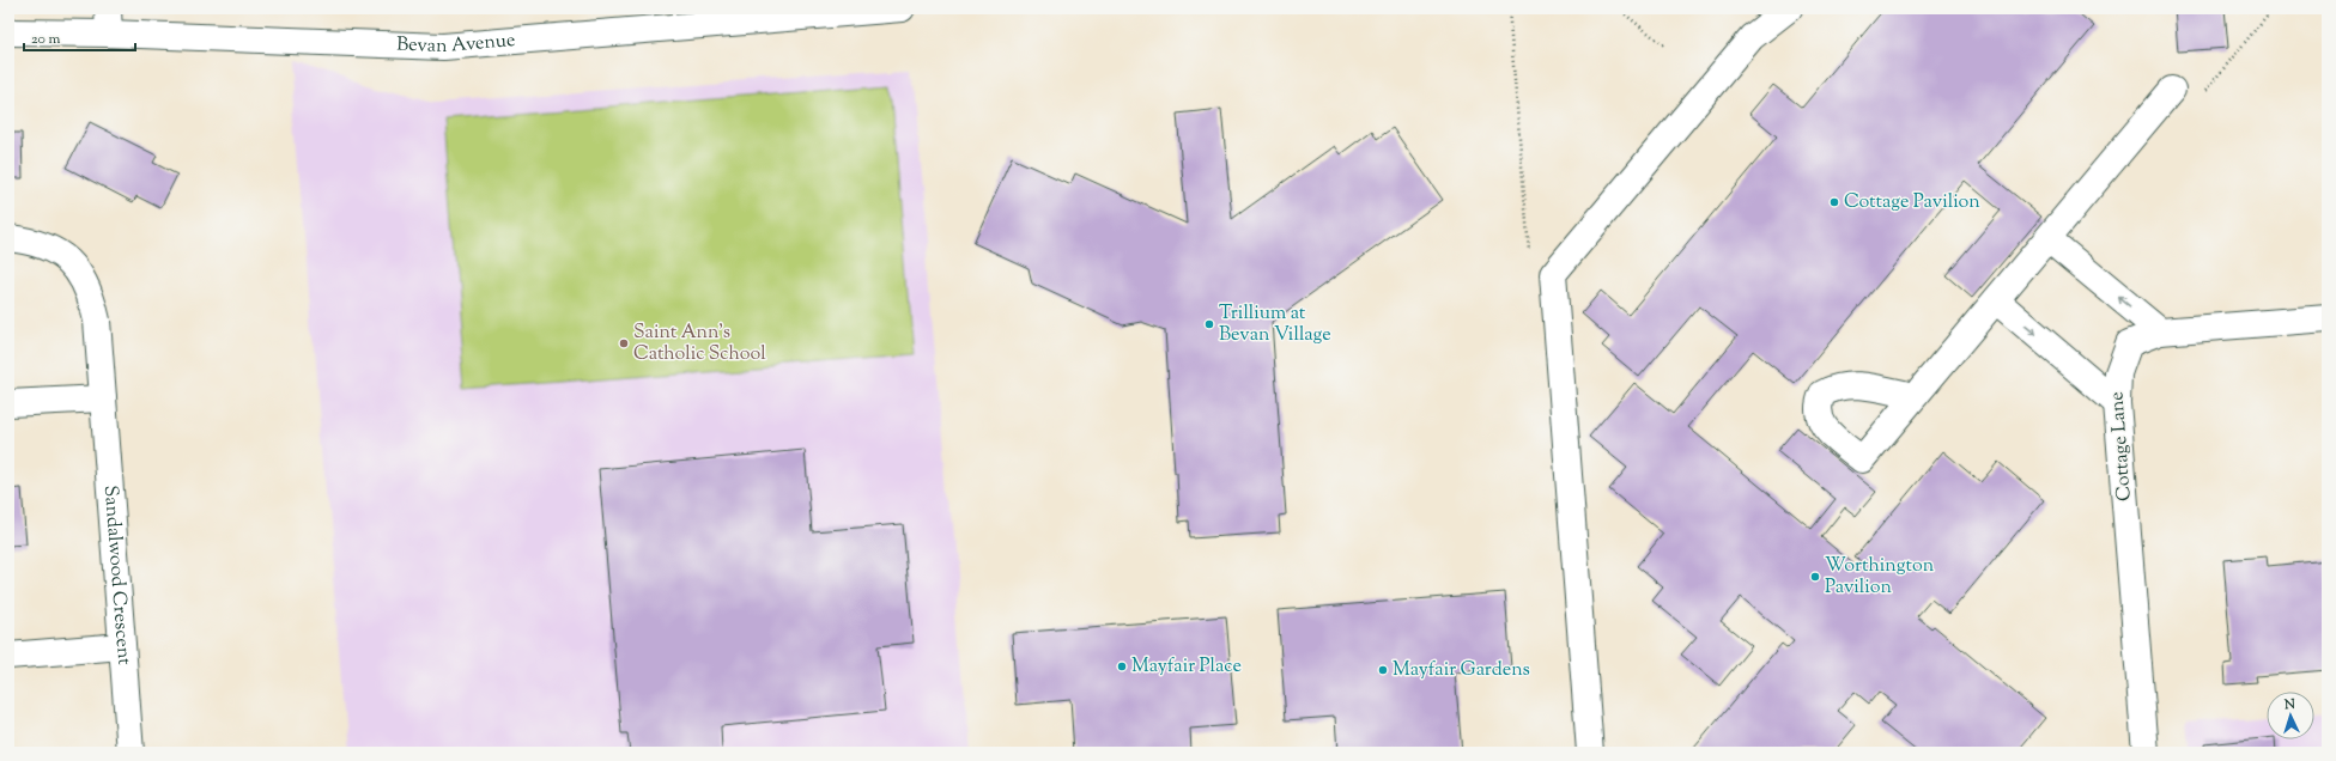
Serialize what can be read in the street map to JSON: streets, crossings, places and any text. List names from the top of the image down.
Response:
{
  "streets": {
    "street": ["Bevan Avenue", "Cottage Lane", "Sandalwood Crescent"]
  },
  "places": [
    "Cottage Pavilion",
    "Trillium at Bevan Village",
    "Saint Ann's Catholic School",
    "Worthington Pavilion",
    "Mayfair Place",
    "Mayfair Gardens"
  ],
  "scale_bar": "20 m",
  "north": "top"
}
